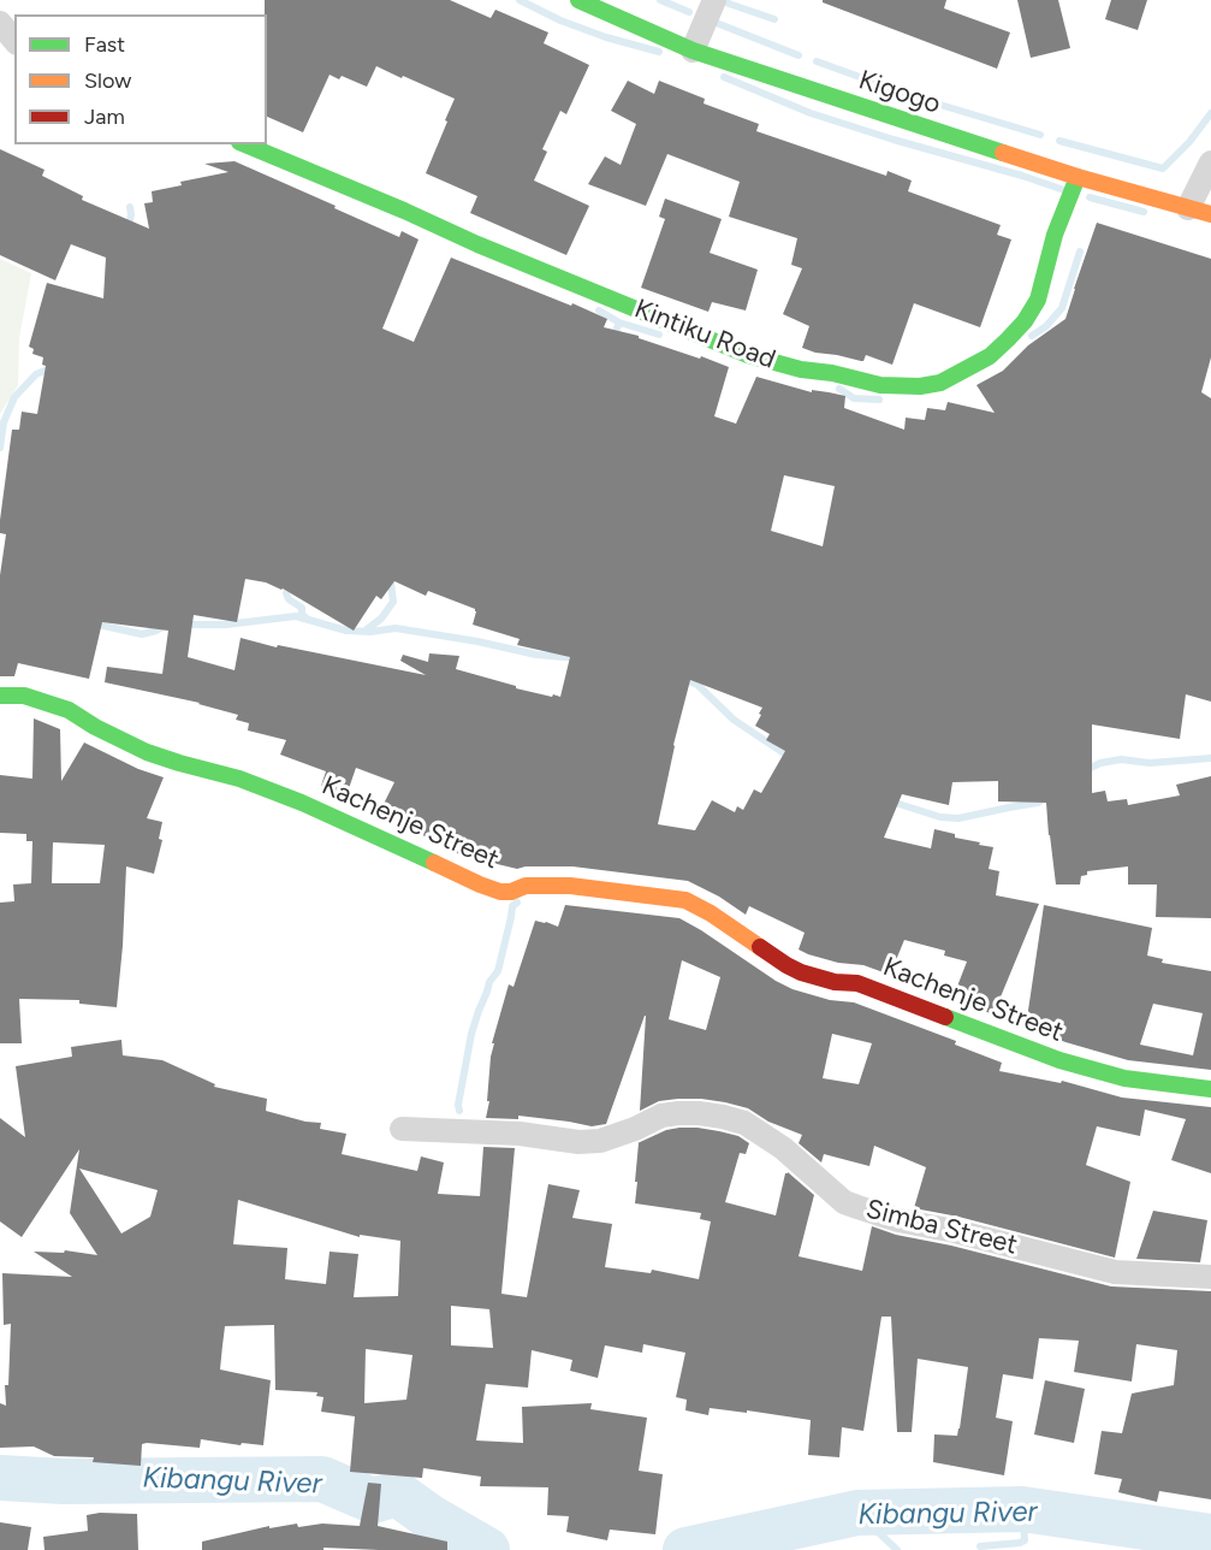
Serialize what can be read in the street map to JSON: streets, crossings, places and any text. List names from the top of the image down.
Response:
{
  "streets": {
    "street": [
      "Kigogo",
      "Kintiku Road",
      "Kachenje Street",
      "Simba Street"
    ]
  },
  "crossings": [
    ["Kigogo", "Kintiku Road"]
  ],
  "water": ["Kibangu River"],
  "legend": ["Fast", "Slow", "Jam"]
}
